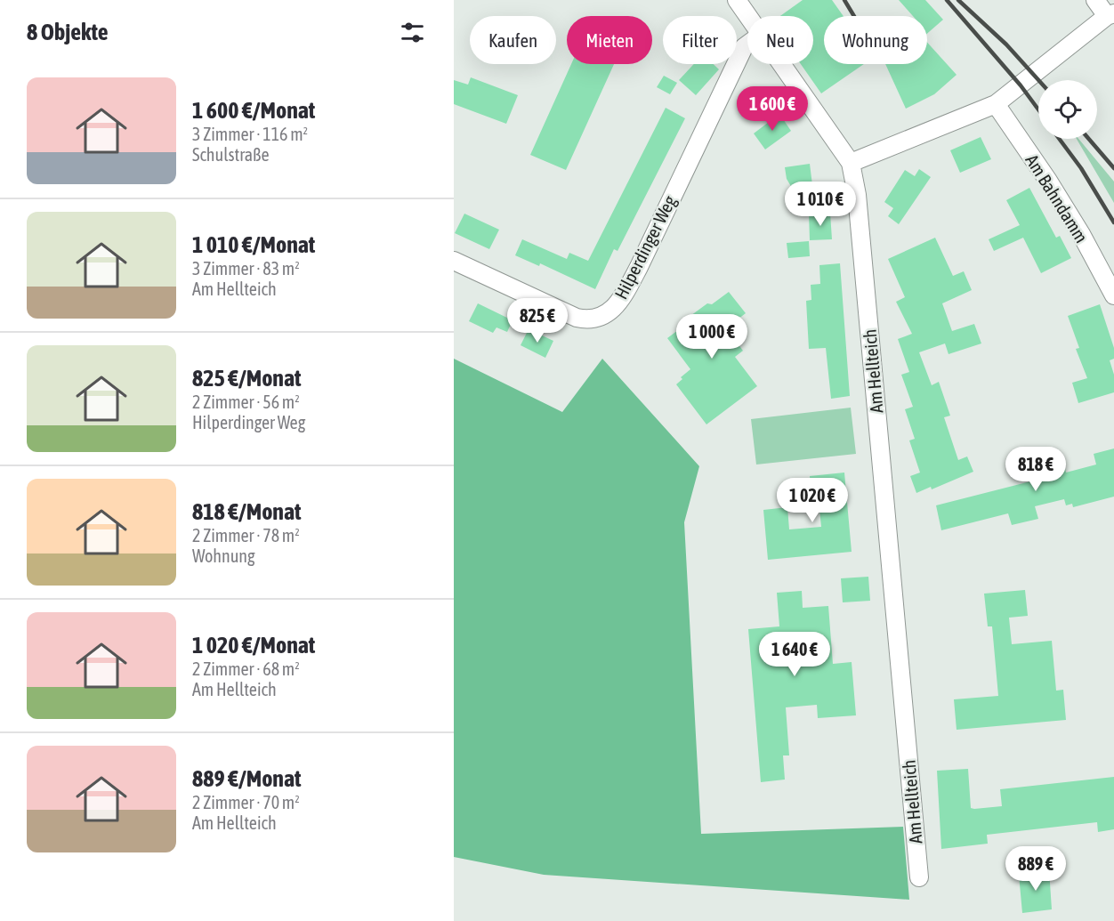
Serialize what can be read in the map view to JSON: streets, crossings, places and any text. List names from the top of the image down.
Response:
{
  "streets": {
    "street": ["Am Bahndamm", "Hilperdinger Weg", "Am Hellteich"]
  },
  "page": {
    "heading": "8 Objekte",
    "chip": [
      "Kaufen",
      "Mieten",
      "Filter",
      "Neu",
      "Wohnung"
    ],
    "list": [
      {
        "name": "1 600 €/Monat",
        "note": "3 Zimmer · 116 m² · Schulstraße"
      },
      {
        "name": "1 010 €/Monat",
        "note": "3 Zimmer · 83 m² · Am Hellteich"
      },
      {
        "name": "825 €/Monat",
        "note": "2 Zimmer · 56 m² · Hilperdinger Weg"
      },
      {
        "name": "818 €/Monat",
        "note": "2 Zimmer · 78 m² · Wohnung"
      },
      {
        "name": "1 020 €/Monat",
        "note": "2 Zimmer · 68 m² · Am Hellteich"
      },
      {
        "name": "889 €/Monat",
        "note": "2 Zimmer · 70 m² · Am Hellteich"
      }
    ],
    "price": [
      "1 600 €",
      "1 010 €",
      "825 €",
      "1 000 €",
      "818 €",
      "1 020 €",
      "1 640 €",
      "889 €"
    ]
  }
}
